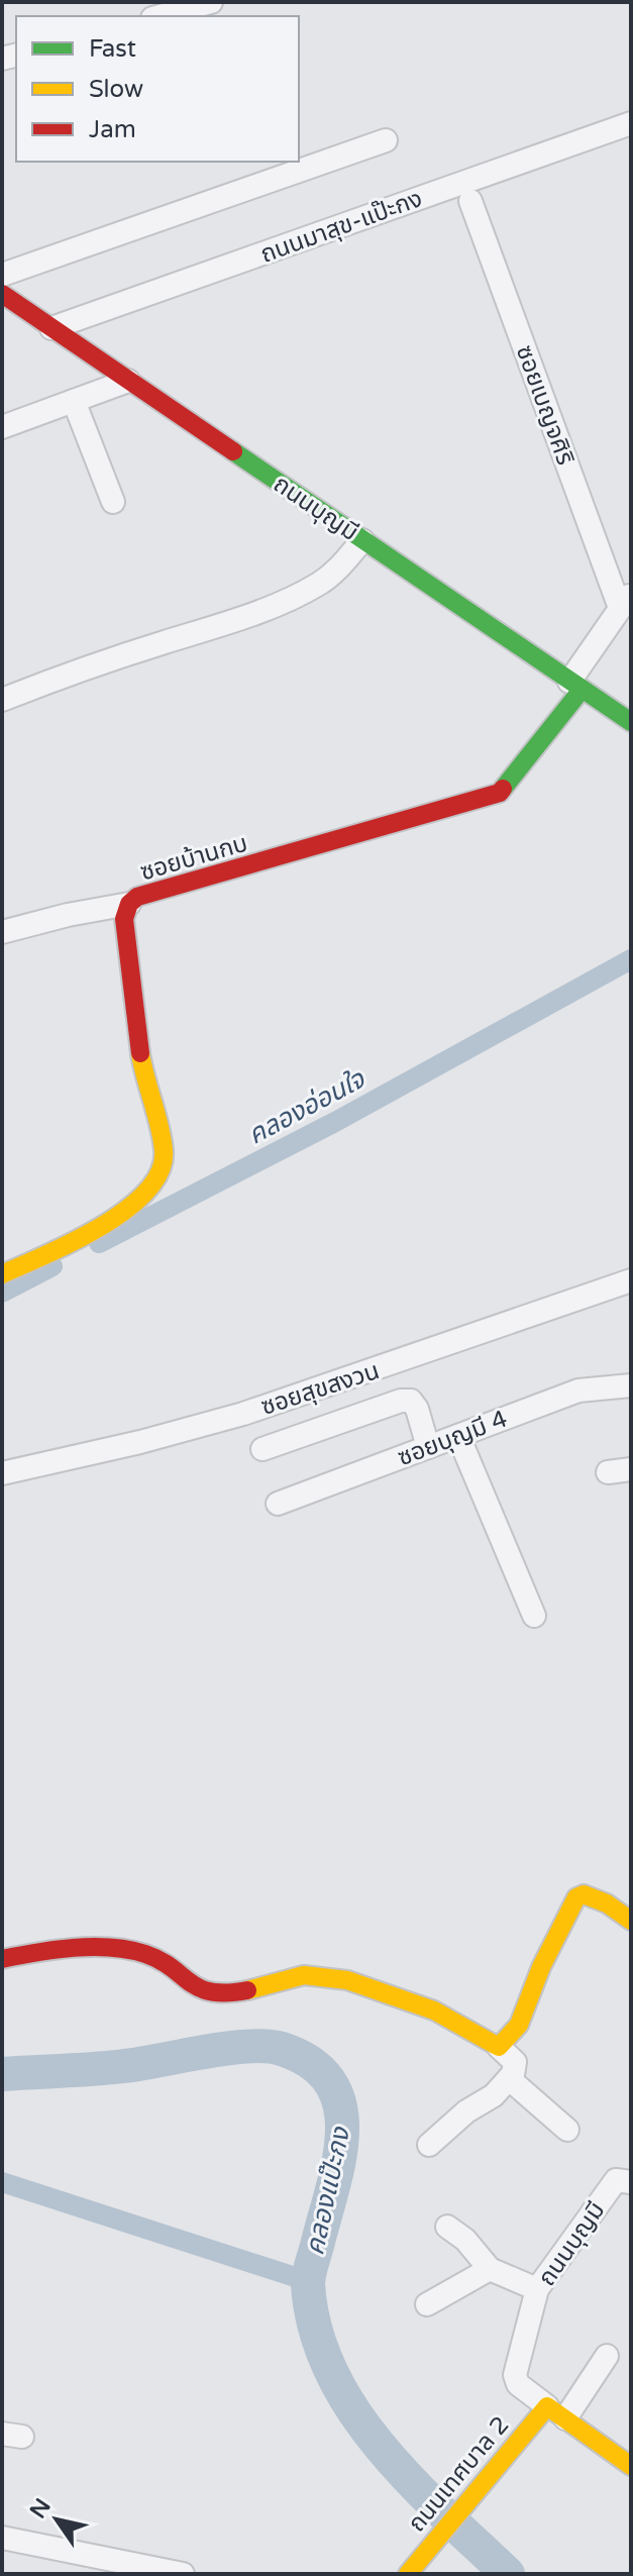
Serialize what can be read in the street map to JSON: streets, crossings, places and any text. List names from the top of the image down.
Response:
{
  "streets": {
    "street": [
      "ถนนมาสุข-แป๊ะกง",
      "ซอยเบญจศิริ",
      "ถนนบุญมี",
      "ซอยบ้านกบ",
      "ซอยสุขสงวน",
      "ซอยบุญมี 4",
      "ถนนเทศบาล 2"
    ]
  },
  "crossings": [
    ["ถนนมาสุข-แป๊ะกง", "ถนนบุญมี"],
    ["ซอยเบญจศิริ", "ถนนบุญมี"],
    ["ซอยเบญจศิริ", "ซอยบ้านกบ"],
    ["ถนนบุญมี", "ซอยบ้านกบ"],
    ["ถนนบุญมี", "ถนนเทศบาล 2"]
  ],
  "water": ["คลองอ่อนใจ", "คลองแป๊ะกง"],
  "legend": ["Fast", "Slow", "Jam"],
  "north": "top left"
}
